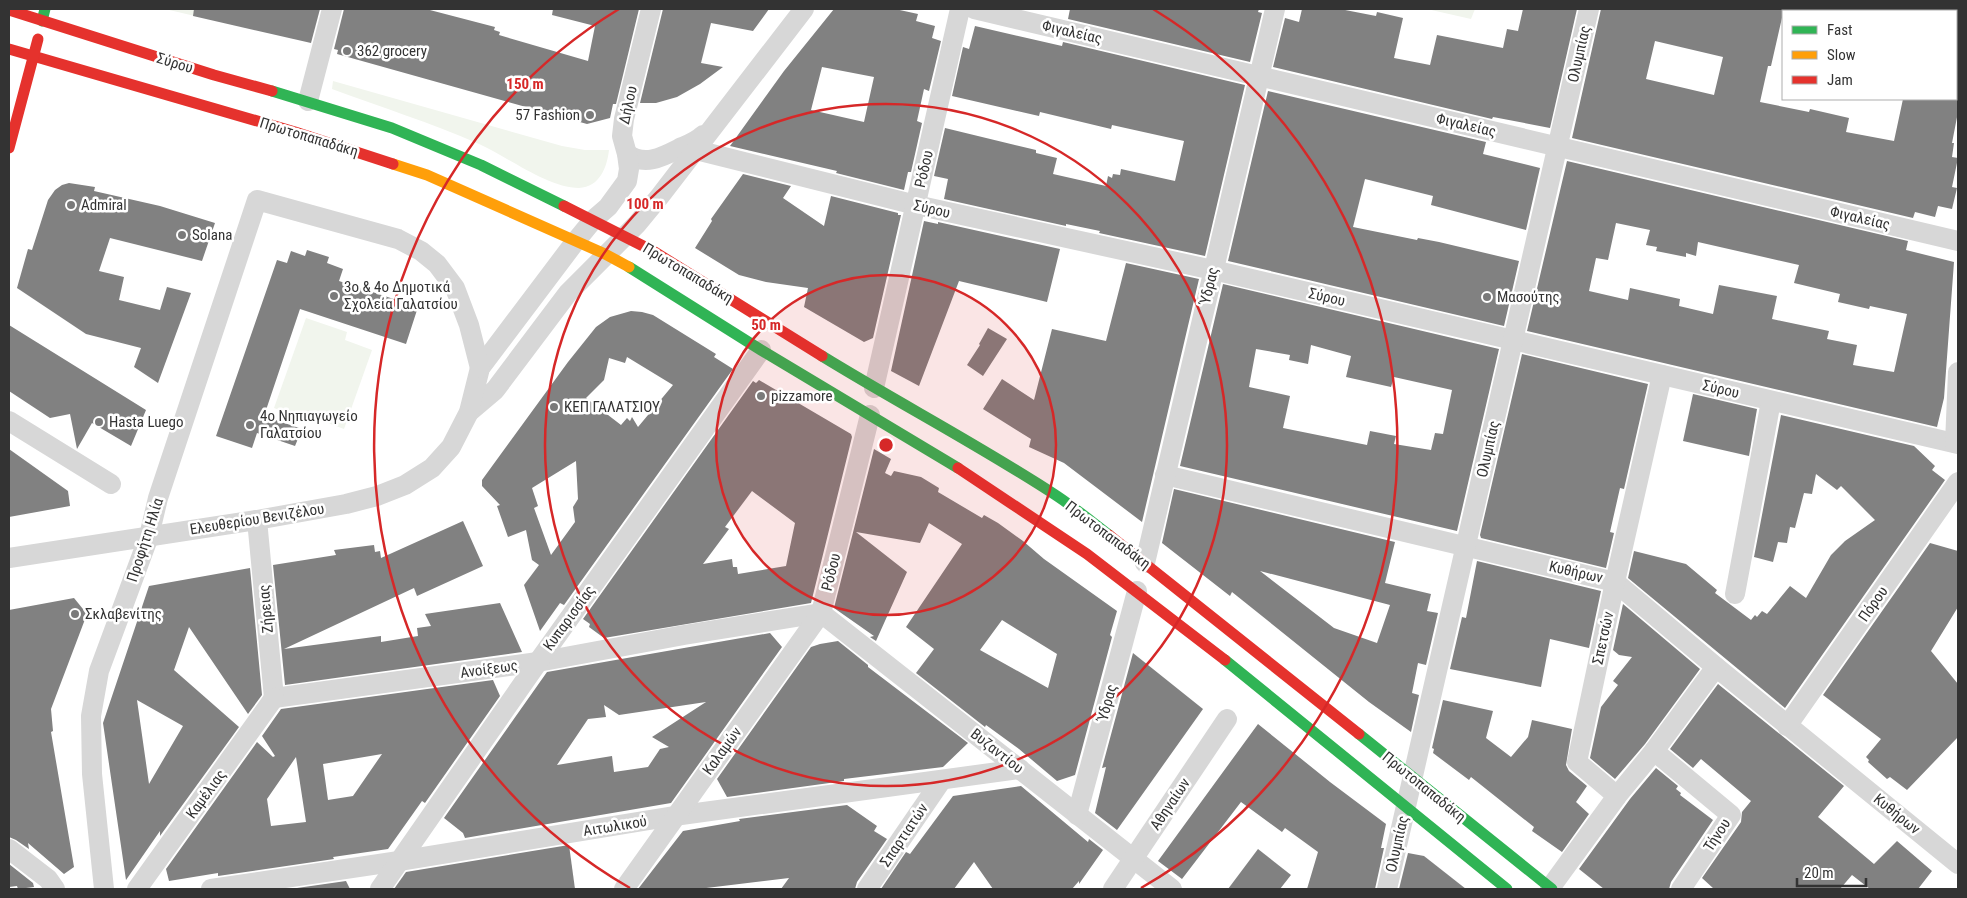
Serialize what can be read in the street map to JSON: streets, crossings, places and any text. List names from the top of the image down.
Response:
{
  "streets": {
    "main road": ["Σύρου", "Πρωτοπαπαδάκη"],
    "street": [
      "Φιγαλείας",
      "Ολυμπίας",
      "Δήλου",
      "Ρόδου",
      "Ύδρας",
      "Ελευθερίου Βενιζέλου",
      "Προφήτη Ηλία",
      "Κυθήρων",
      "Πόρου",
      "Ζήρειας",
      "Κυπαρισσίας",
      "Σπετσών",
      "Ανοίξεως",
      "Καλαμών",
      "Βυζαντίου",
      "Καμέλιας",
      "Αθηναίων",
      "Αιτωλικού",
      "Σπαρτιατών",
      "Τήνου"
    ]
  },
  "crossings": [
    ["Φιγαλείας", "Ολυμπίας"],
    ["Φιγαλείας", "Ύδρας"],
    ["Ολυμπίας", "Σύρου"],
    ["Ολυμπίας", "Πρωτοπαπαδάκη"],
    ["Ολυμπίας", "Κυθήρων"],
    ["Σύρου", "Ρόδου"],
    ["Σύρου", "Ύδρας"],
    ["Σύρου", "Σπετσών"],
    ["Δήλου", "Πρωτοπαπαδάκη"],
    ["Πρωτοπαπαδάκη", "Ρόδου"],
    ["Πρωτοπαπαδάκη", "Ύδρας"],
    ["Πρωτοπαπαδάκη", "Ελευθερίου Βενιζέλου"],
    ["Πρωτοπαπαδάκη", "Κυπαρισσίας"],
    ["Ρόδου", "Ανοίξεως"],
    ["Ρόδου", "Καλαμών"],
    ["Ρόδου", "Βυζαντίου"],
    ["Ύδρας", "Κυθήρων"],
    ["Ύδρας", "Βυζαντίου"],
    ["Ελευθερίου Βενιζέλου", "Προφήτη Ηλία"],
    ["Ελευθερίου Βενιζέλου", "Ζήρειας"],
    ["Κυθήρων", "Πόρου"],
    ["Κυθήρων", "Σπετσών"],
    ["Ζήρειας", "Ανοίξεως"],
    ["Ζήρειας", "Καμέλιας"],
    ["Κυπαρισσίας", "Ανοίξεως"],
    ["Κυπαρισσίας", "Αιτωλικού"],
    ["Ανοίξεως", "Καλαμών"],
    ["Ανοίξεως", "Βυζαντίου"],
    ["Ανοίξεως", "Καμέλιας"],
    ["Καλαμών", "Βυζαντίου"],
    ["Καλαμών", "Αιτωλικού"],
    ["Βυζαντίου", "Αθηναίων"],
    ["Βυζαντίου", "Αιτωλικού"],
    ["Αιτωλικού", "Σπαρτιατών"]
  ],
  "places": [
    "362 grocery",
    "57 Fashion",
    "Admiral",
    "Solana",
    "3ο & 4ο Δημοτικά Σχολεία Γαλατσίου",
    "Μασούτης",
    "pizzamore",
    "ΚΕΠ ΓΑΛΑΤΣΙΟΥ",
    "Hasta Luego",
    "4ο Νηπιαγωγείο Γαλατσίου",
    "Σκλαβενίτης"
  ],
  "legend": ["Fast", "Slow", "Jam"],
  "scale_bar": "20 m",
  "rings": ["150 m", "100 m", "50 m"]
}
